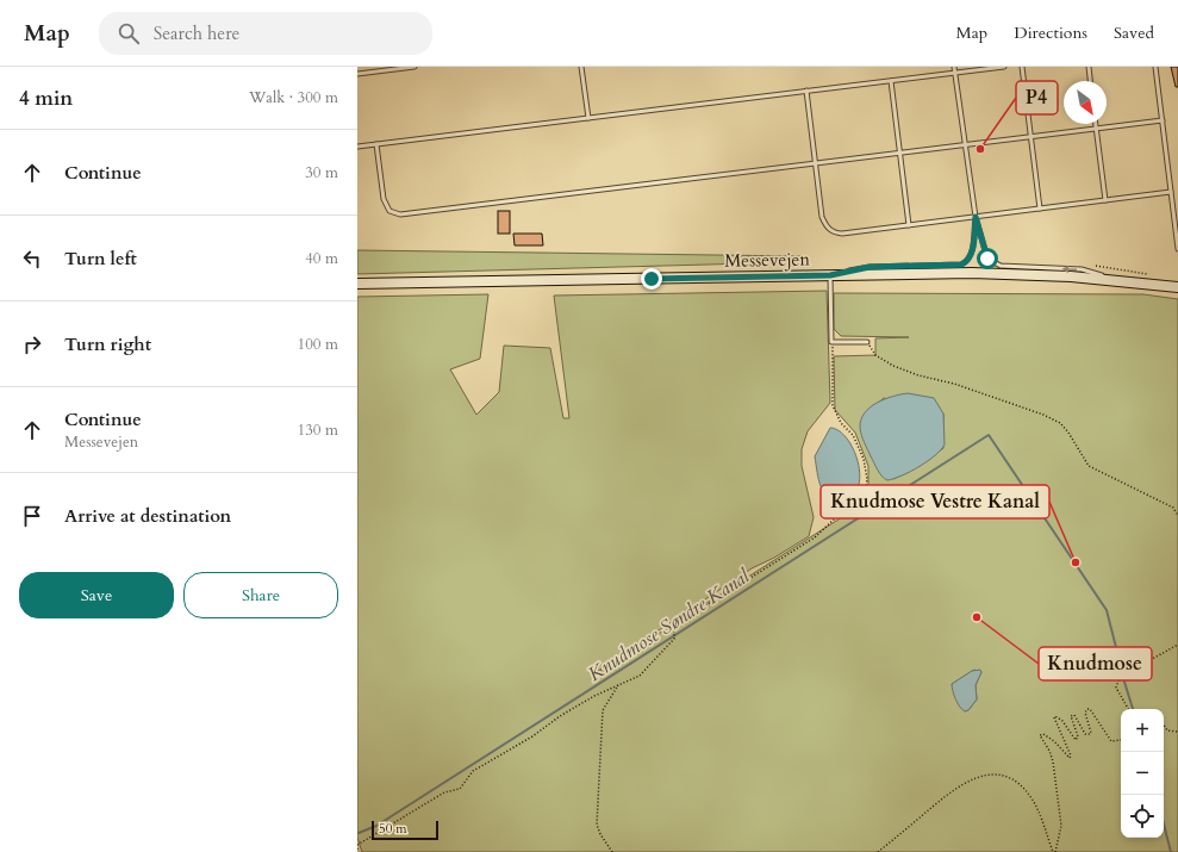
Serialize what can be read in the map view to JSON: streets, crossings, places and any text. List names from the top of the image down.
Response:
{
  "streets": {
    "main road": ["Messevejen"]
  },
  "water": ["Knudmose Søndre Kanal"],
  "places": ["P4", "Knudmose Vestre Kanal", "Knudmose"],
  "scale_bar": "50 m",
  "north": "bottom right",
  "page": {
    "header": "Map",
    "search": "Search here",
    "nav": ["Map", "Directions", "Saved"],
    "heading": ["4 min", "Walk · 300 m"],
    "list": [
      ["Continue", "30 m"],
      ["Turn left", "40 m"],
      ["Turn right", "100 m"],
      ["Continue", "Messevejen", "130 m"],
      "Arrive at destination"
    ],
    "buttons": ["Save", "Share"],
    "map_buttons": ["+", "−"],
    "scale": "50 m"
  }
}
